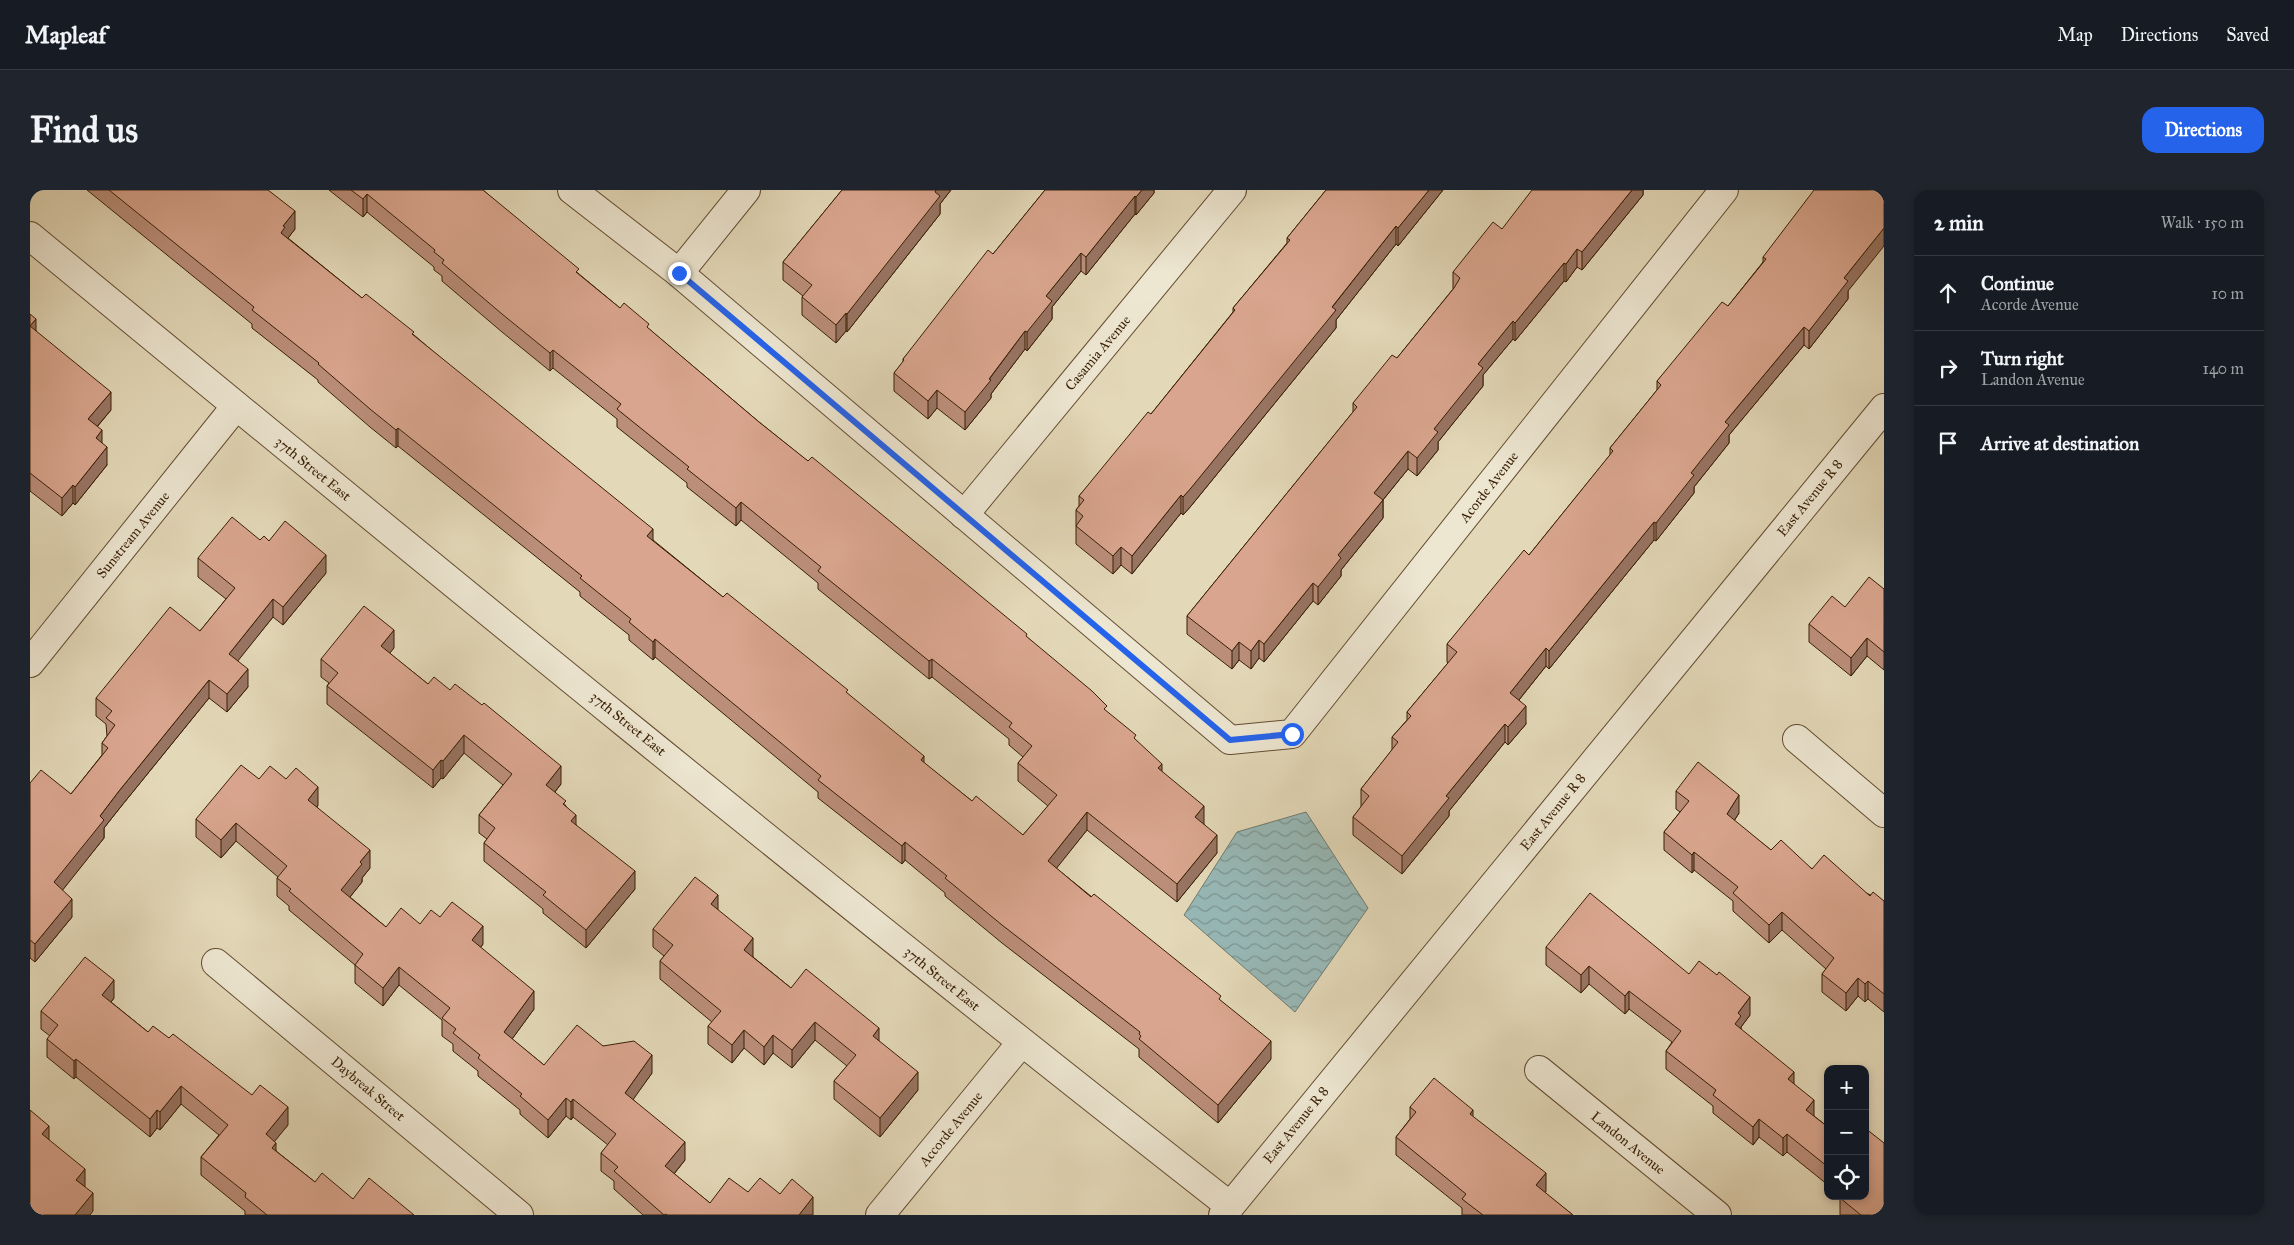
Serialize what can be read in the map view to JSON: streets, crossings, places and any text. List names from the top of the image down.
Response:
{
  "streets": {
    "street": [
      "Casamia Avenue",
      "37th Street East",
      "Acorde Avenue",
      "East Avenue R 8",
      "Sunstream Avenue",
      "Daybreak Street",
      "Accorde Avenue",
      "Landon Avenue"
    ]
  },
  "crossings": [
    ["Casamia Avenue", "Acorde Avenue"],
    ["37th Street East", "East Avenue R 8"],
    ["37th Street East", "Sunstream Avenue"],
    ["37th Street East", "Accorde Avenue"]
  ],
  "page": {
    "header": "Mapleaf",
    "nav": ["Map", "Directions", "Saved"],
    "buttons": "Directions",
    "title": "Find us",
    "heading": ["2 min", "Walk · 150 m"],
    "list": [
      ["Continue", "Acorde Avenue", "10 m"],
      ["Turn right", "Landon Avenue", "140 m"],
      "Arrive at destination"
    ],
    "map_buttons": ["+", "−"]
  }
}
